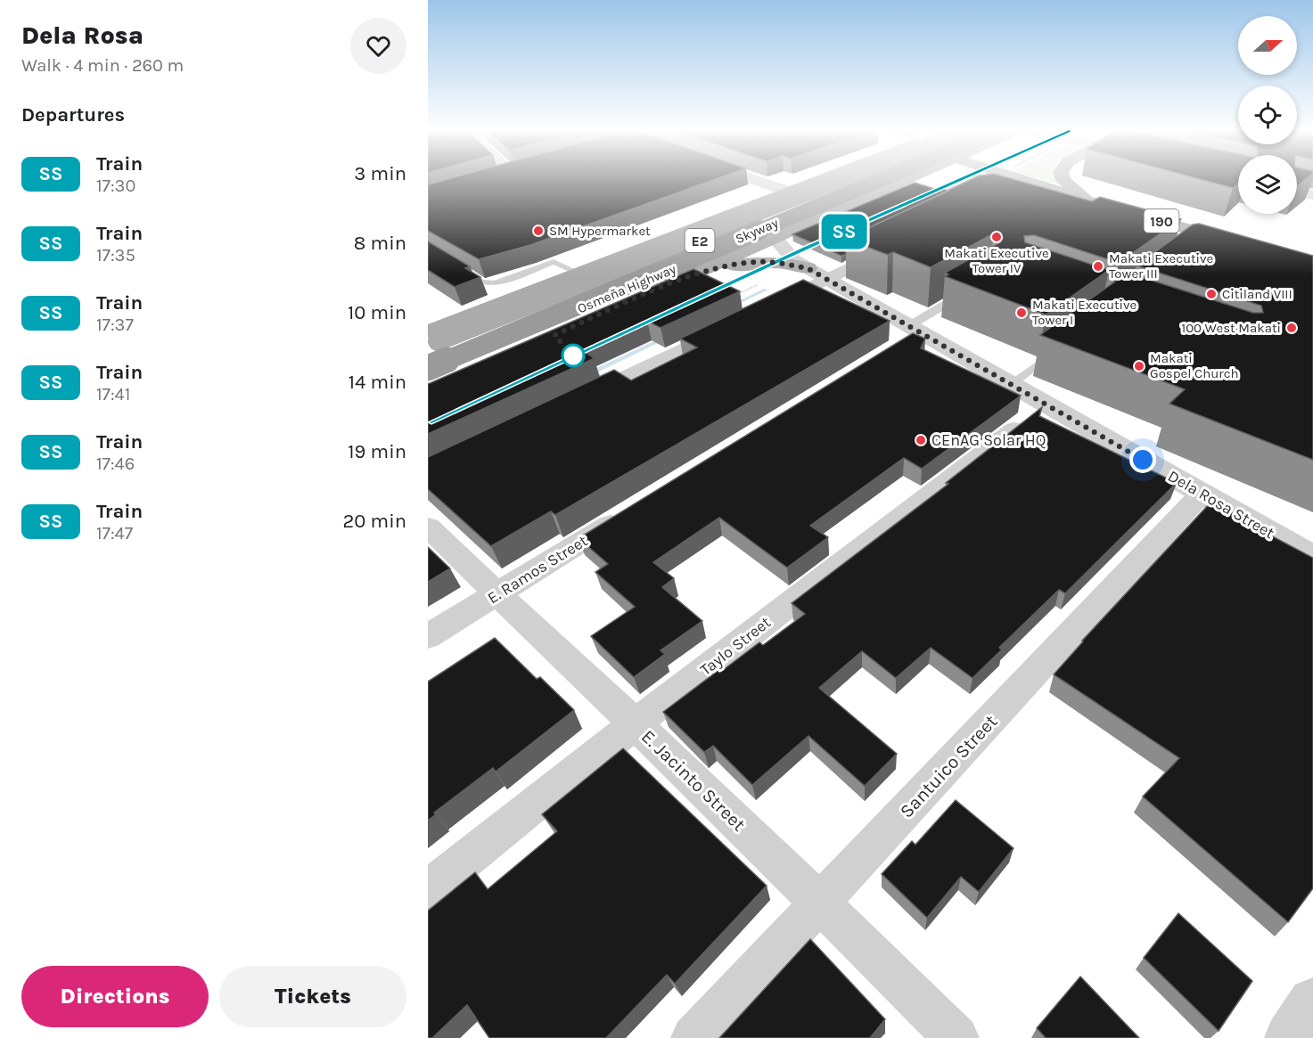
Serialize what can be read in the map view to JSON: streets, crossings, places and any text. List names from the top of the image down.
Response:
{
  "streets": {
    "highway": ["Skyway", "E2"],
    "main road": ["190", "Osmeña Highway"],
    "street": [
      "Dela Rosa Street",
      "E. Ramos Street",
      "Taylo Street",
      "Santuico Street",
      "E. Jacinto Street"
    ]
  },
  "crossings": [
    ["Skyway", "Osmeña Highway"],
    ["Osmeña Highway", "Dela Rosa Street"],
    ["Dela Rosa Street", "Taylo Street"],
    ["Dela Rosa Street", "Santuico Street"],
    ["E. Ramos Street", "E. Jacinto Street"],
    ["Taylo Street", "E. Jacinto Street"],
    ["Santuico Street", "E. Jacinto Street"]
  ],
  "places": [
    "SM Hypermarket",
    "Makati Executive Tower IV",
    "Makati Executive Tower III",
    "Citiland VIII",
    "Makati Executive Tower I",
    "100 West Makati",
    "Makati Gospel Church",
    "CEnAG Solar HQ"
  ],
  "north": "right",
  "page": {
    "heading": [
      ["Dela Rosa", "Walk · 4 min · 260 m"],
      "Departures"
    ],
    "on_map": "SS",
    "list": [
      {
        "mark": "SS",
        "name": "Train",
        "note": "17:30",
        "value": "3 min"
      },
      {
        "mark": "SS",
        "name": "Train",
        "note": "17:35",
        "value": "8 min"
      },
      {
        "mark": "SS",
        "name": "Train",
        "note": "17:37",
        "value": "10 min"
      },
      {
        "mark": "SS",
        "name": "Train",
        "note": "17:41",
        "value": "14 min"
      },
      {
        "mark": "SS",
        "name": "Train",
        "note": "17:46",
        "value": "19 min"
      },
      {
        "mark": "SS",
        "name": "Train",
        "note": "17:47",
        "value": "20 min"
      }
    ],
    "buttons": ["Directions", "Tickets"]
  }
}
